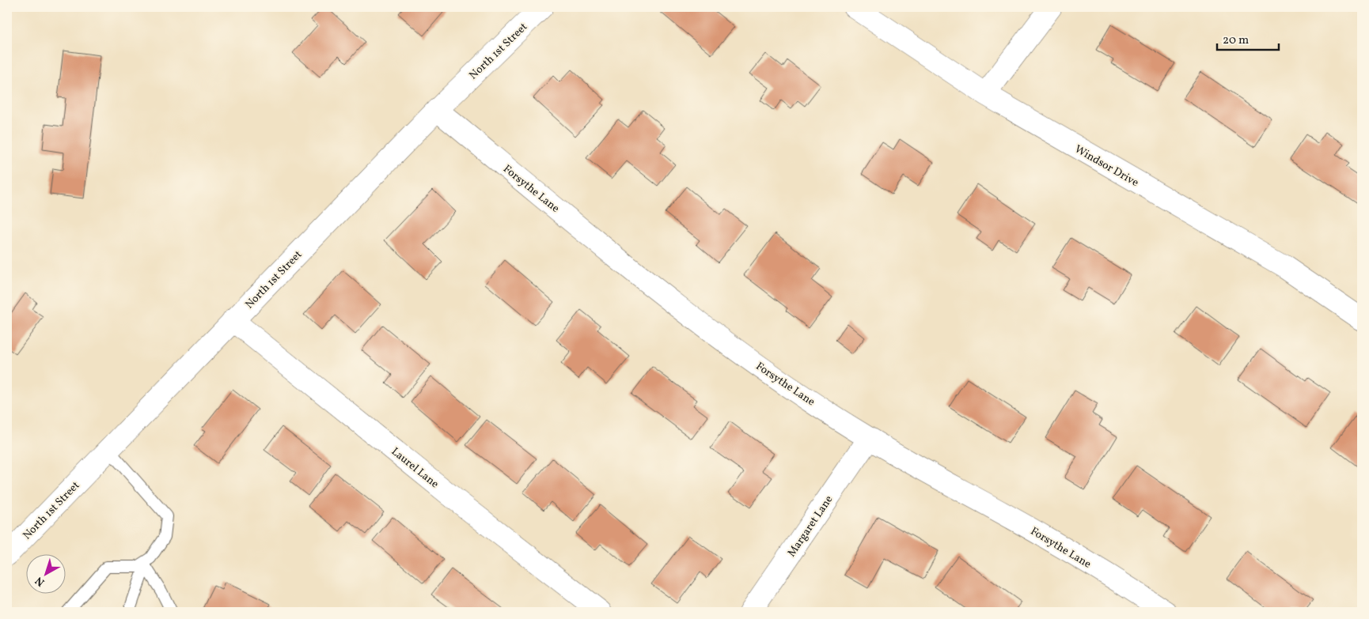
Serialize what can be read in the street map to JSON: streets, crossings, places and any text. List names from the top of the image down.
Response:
{
  "streets": {
    "street": [
      "North 1st Street",
      "Windsor Drive",
      "Forsythe Lane",
      "Laurel Lane",
      "Margaret Lane"
    ]
  },
  "crossings": [
    ["North 1st Street", "Forsythe Lane"],
    ["North 1st Street", "Laurel Lane"],
    ["Forsythe Lane", "Margaret Lane"]
  ],
  "scale_bar": "20 m",
  "north": "bottom left"
}
